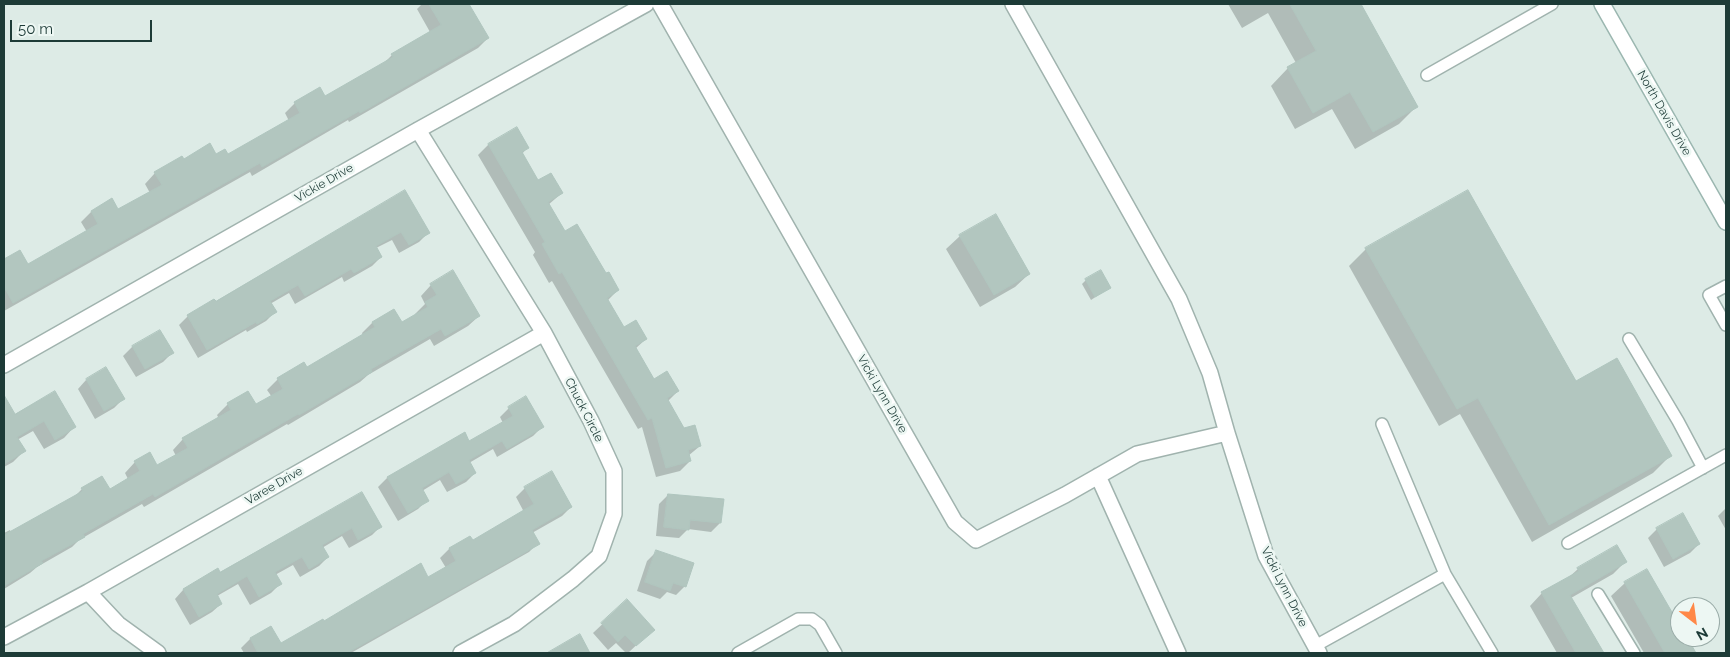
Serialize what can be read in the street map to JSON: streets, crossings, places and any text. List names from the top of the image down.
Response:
{
  "streets": {
    "street": [
      "North Davis Drive",
      "Vickie Drive",
      "Vicki Lynn Drive",
      "Chuck Circle",
      "Varee Drive"
    ]
  },
  "crossings": [
    ["Vickie Drive", "Chuck Circle"],
    ["Chuck Circle", "Varee Drive"]
  ],
  "scale_bar": "50 m",
  "north": "bottom right"
}
